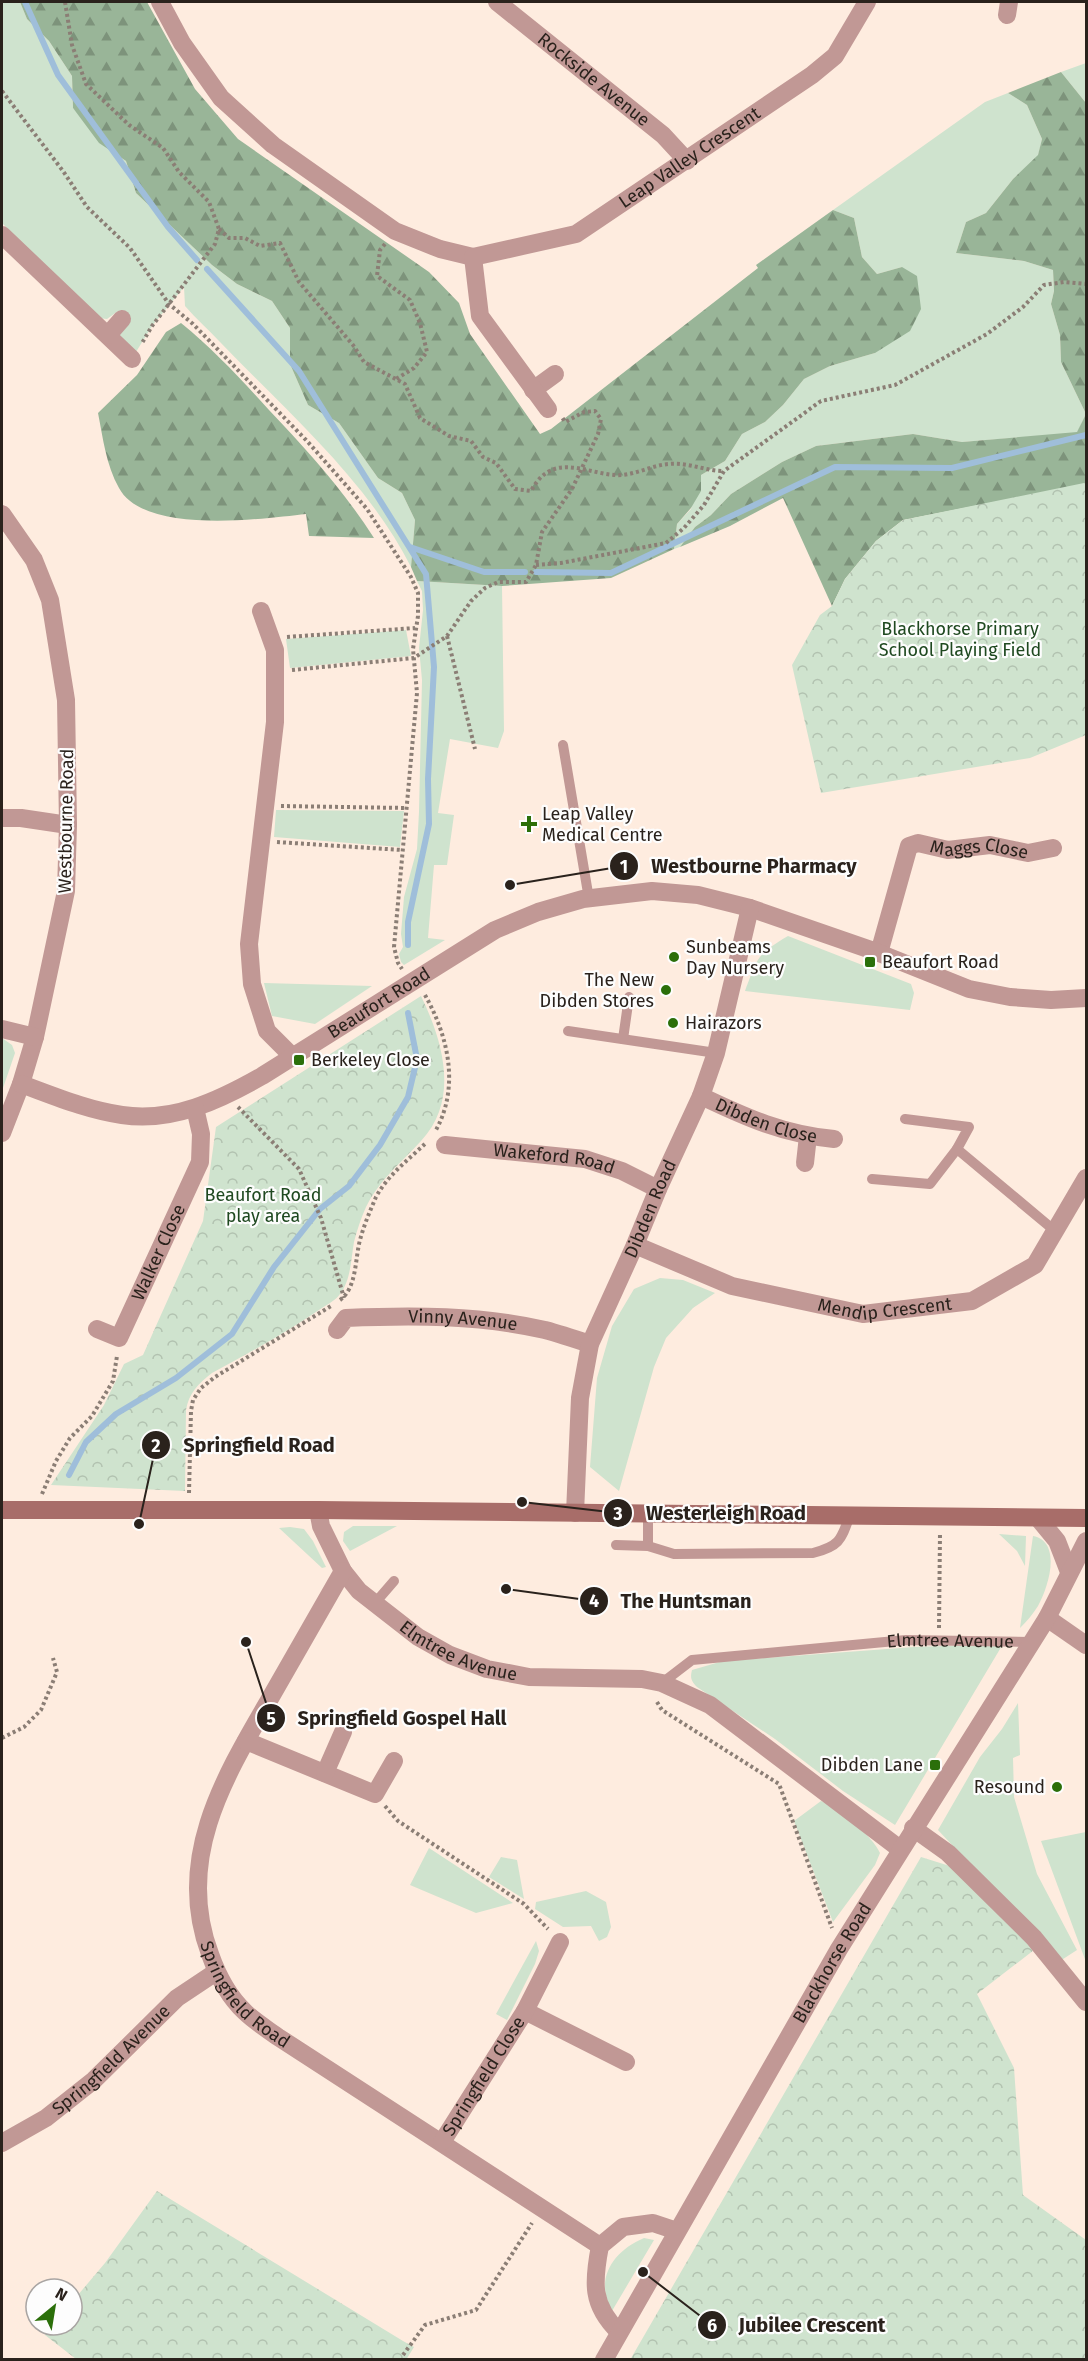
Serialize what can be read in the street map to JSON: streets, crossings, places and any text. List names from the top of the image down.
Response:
{
  "streets": {
    "street": [
      "Rockside Avenue",
      "Leap Valley Crescent",
      "Westbourne Road",
      "Maggs Close",
      "Beaufort Road",
      "Dibden Close",
      "Wakeford Road",
      "Dibden Road",
      "Walker Close",
      "Mendip Crescent",
      "Vinny Avenue",
      "Elmtree Avenue",
      "Blackhorse Road",
      "Springfield Road",
      "Springfield Avenue",
      "Springfield Close"
    ]
  },
  "crossings": [
    ["Rockside Avenue", "Leap Valley Crescent"],
    ["Westbourne Road", "Beaufort Road"],
    ["Maggs Close", "Beaufort Road"],
    ["Beaufort Road", "Dibden Road"],
    ["Beaufort Road", "Walker Close"],
    ["Dibden Close", "Dibden Road"],
    ["Wakeford Road", "Dibden Road"],
    ["Dibden Road", "Mendip Crescent"],
    ["Dibden Road", "Vinny Avenue"],
    ["Elmtree Avenue", "Blackhorse Road"],
    ["Elmtree Avenue", "Springfield Road"],
    ["Springfield Road", "Springfield Avenue"],
    ["Springfield Road", "Springfield Close"]
  ],
  "parks": ["Blackhorse Primary School Playing Field", "Beaufort Road play area"],
  "places": {
    "health": ["Leap Valley Medical Centre"],
    "other": [
      "Westbourne Pharmacy",
      "Sunbeams Day Nursery",
      "The New Dibden Stores",
      "Hairazors",
      "Westerleigh Road",
      "Springfield Road",
      "The Huntsman",
      "Springfield Gospel Hall",
      "Resound",
      "Jubilee Crescent"
    ],
    "transit": ["Beaufort Road", "Berkeley Close", "Dibden Lane"]
  },
  "north": "top right"
}
